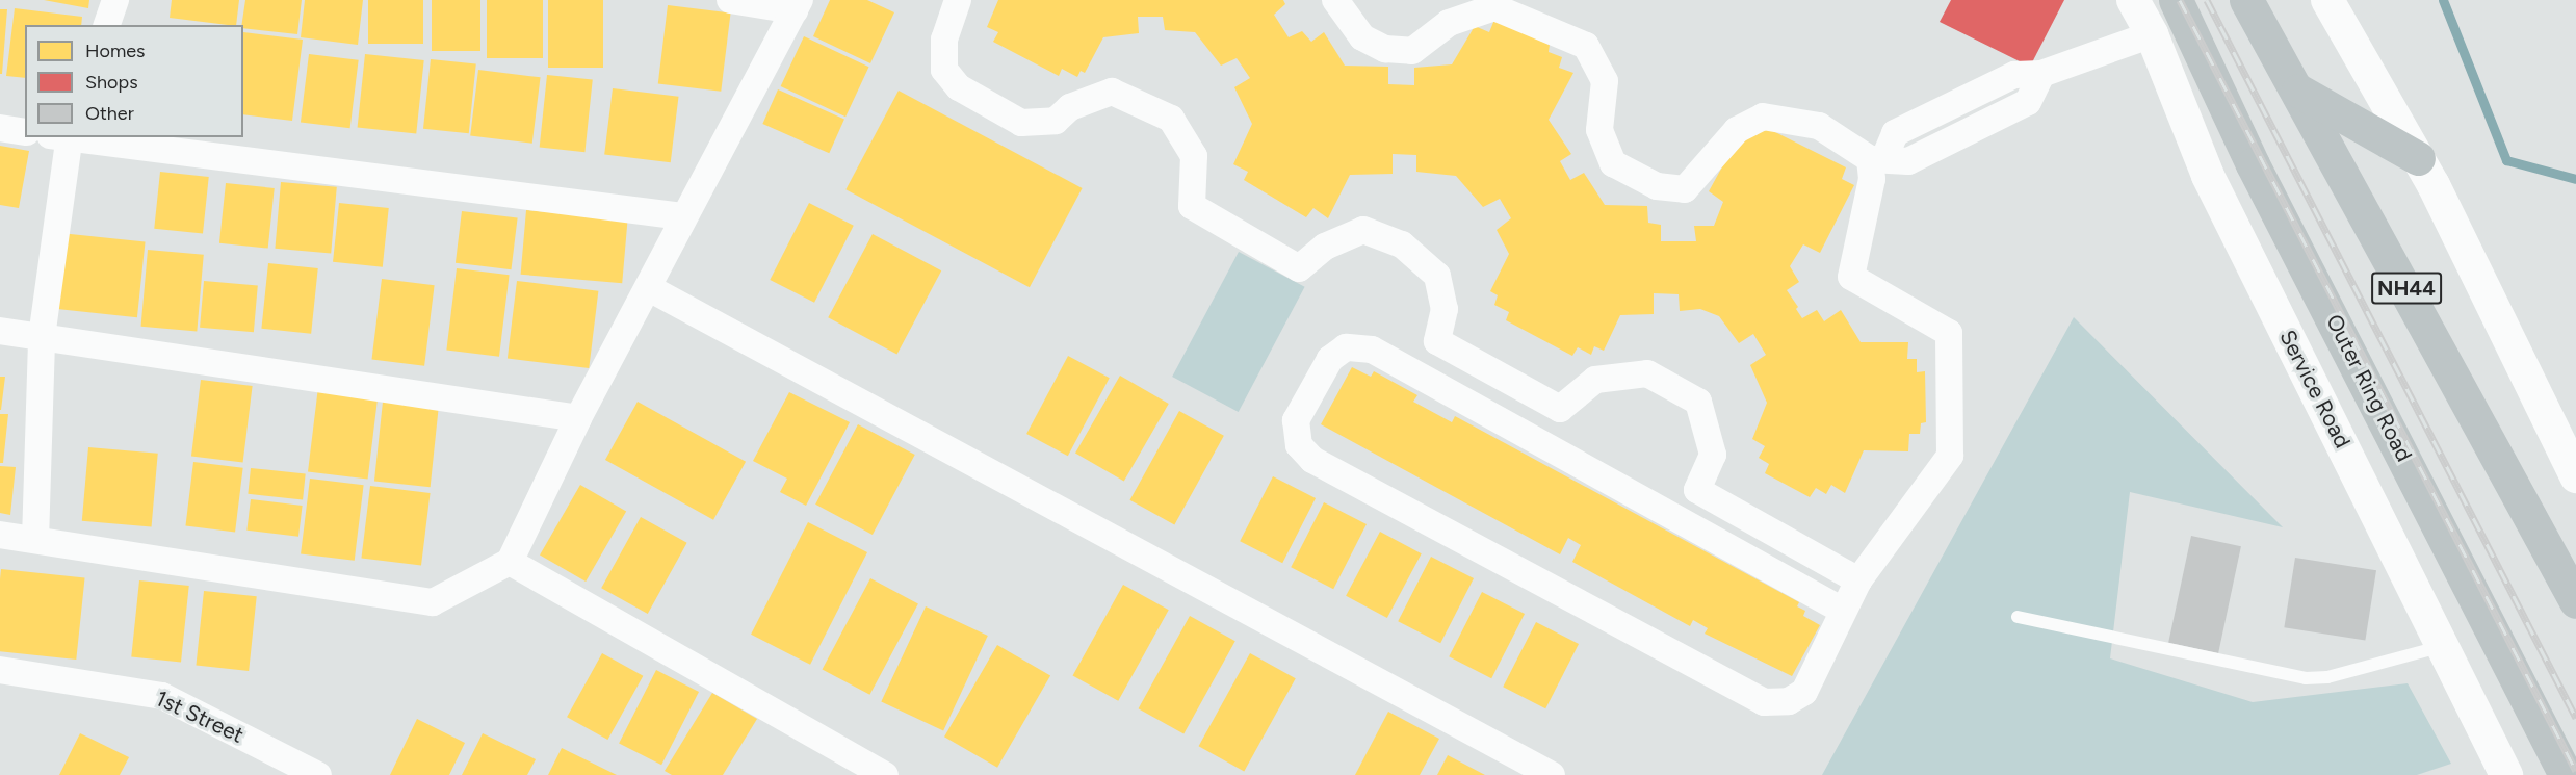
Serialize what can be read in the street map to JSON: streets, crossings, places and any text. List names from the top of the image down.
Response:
{
  "streets": {
    "highway": ["NH44", "Outer Ring Road"],
    "street": ["Service Road", "1st Street"]
  },
  "legend": ["Homes", "Shops", "Other"]
}
